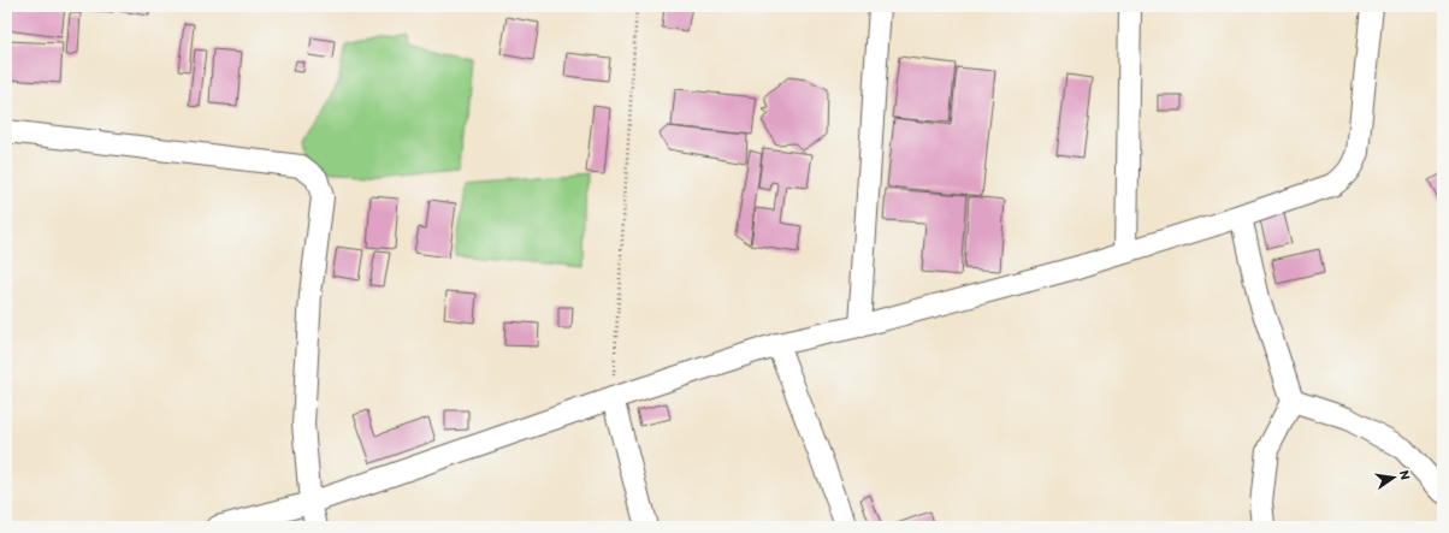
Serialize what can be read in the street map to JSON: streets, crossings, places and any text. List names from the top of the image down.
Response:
{
  "north": "right"
}
